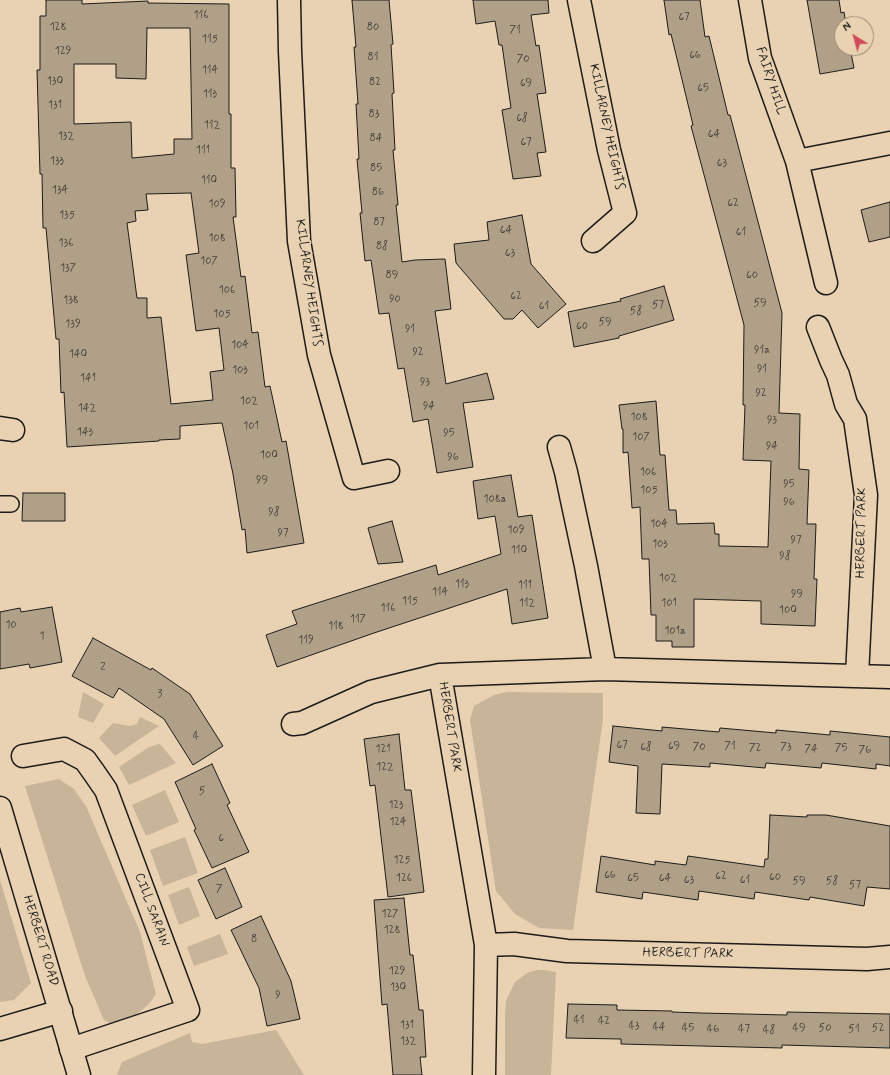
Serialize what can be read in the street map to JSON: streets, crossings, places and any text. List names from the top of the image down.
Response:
{
  "streets": {
    "street": [
      "FAIRY HILL",
      "KILLARNEY HEIGHTS",
      "HERBERT PARK",
      "CILL SARAIN",
      "HERBERT ROAD"
    ]
  },
  "crossings": [
    ["CILL SARAIN", "HERBERT ROAD"]
  ],
  "house_numbers": [
    "116",
    "67",
    "128",
    "80",
    "71",
    "115",
    "129",
    "66",
    "81",
    "70",
    "114",
    "130",
    "82",
    "69",
    "65",
    "113",
    "131",
    "83",
    "68",
    "112",
    "64",
    "132",
    "84",
    "67",
    "111",
    "133",
    "63",
    "85",
    "110",
    "134",
    "86",
    "62",
    "109",
    "135",
    "87",
    "64",
    "61",
    "108",
    "136",
    "88",
    "63",
    "107",
    "137",
    "89",
    "60",
    "106",
    "62",
    "90",
    "138",
    "59",
    "57",
    "61",
    "58",
    "105",
    "59",
    "139",
    "60",
    "91",
    "104",
    "91a",
    "92",
    "140",
    "91",
    "103",
    "141",
    "93",
    "92",
    "102",
    "94",
    "142",
    "108",
    "93",
    "101",
    "143",
    "95",
    "107",
    "94",
    "100",
    "96",
    "106",
    "99",
    "95",
    "105",
    "108a",
    "96",
    "98",
    "104",
    "109",
    "97",
    "97",
    "103",
    "110",
    "98",
    "102",
    "113",
    "111",
    "114",
    "99",
    "115",
    "112",
    "101",
    "116",
    "100",
    "117",
    "10",
    "118",
    "101a",
    "1",
    "119",
    "2",
    "3",
    "4",
    "67",
    "69",
    "71",
    "68",
    "70",
    "73",
    "72",
    "75",
    "121",
    "74",
    "76",
    "122",
    "5",
    "123",
    "124",
    "6",
    "125",
    "66",
    "62",
    "60",
    "126",
    "65",
    "64",
    "63",
    "61",
    "59",
    "58",
    "57",
    "7",
    "127",
    "128",
    "8",
    "129",
    "130",
    "9",
    "41",
    "42",
    "131",
    "43",
    "44",
    "45",
    "49",
    "50",
    "52",
    "46",
    "47",
    "51",
    "48",
    "132"
  ],
  "north": "top left"
}
